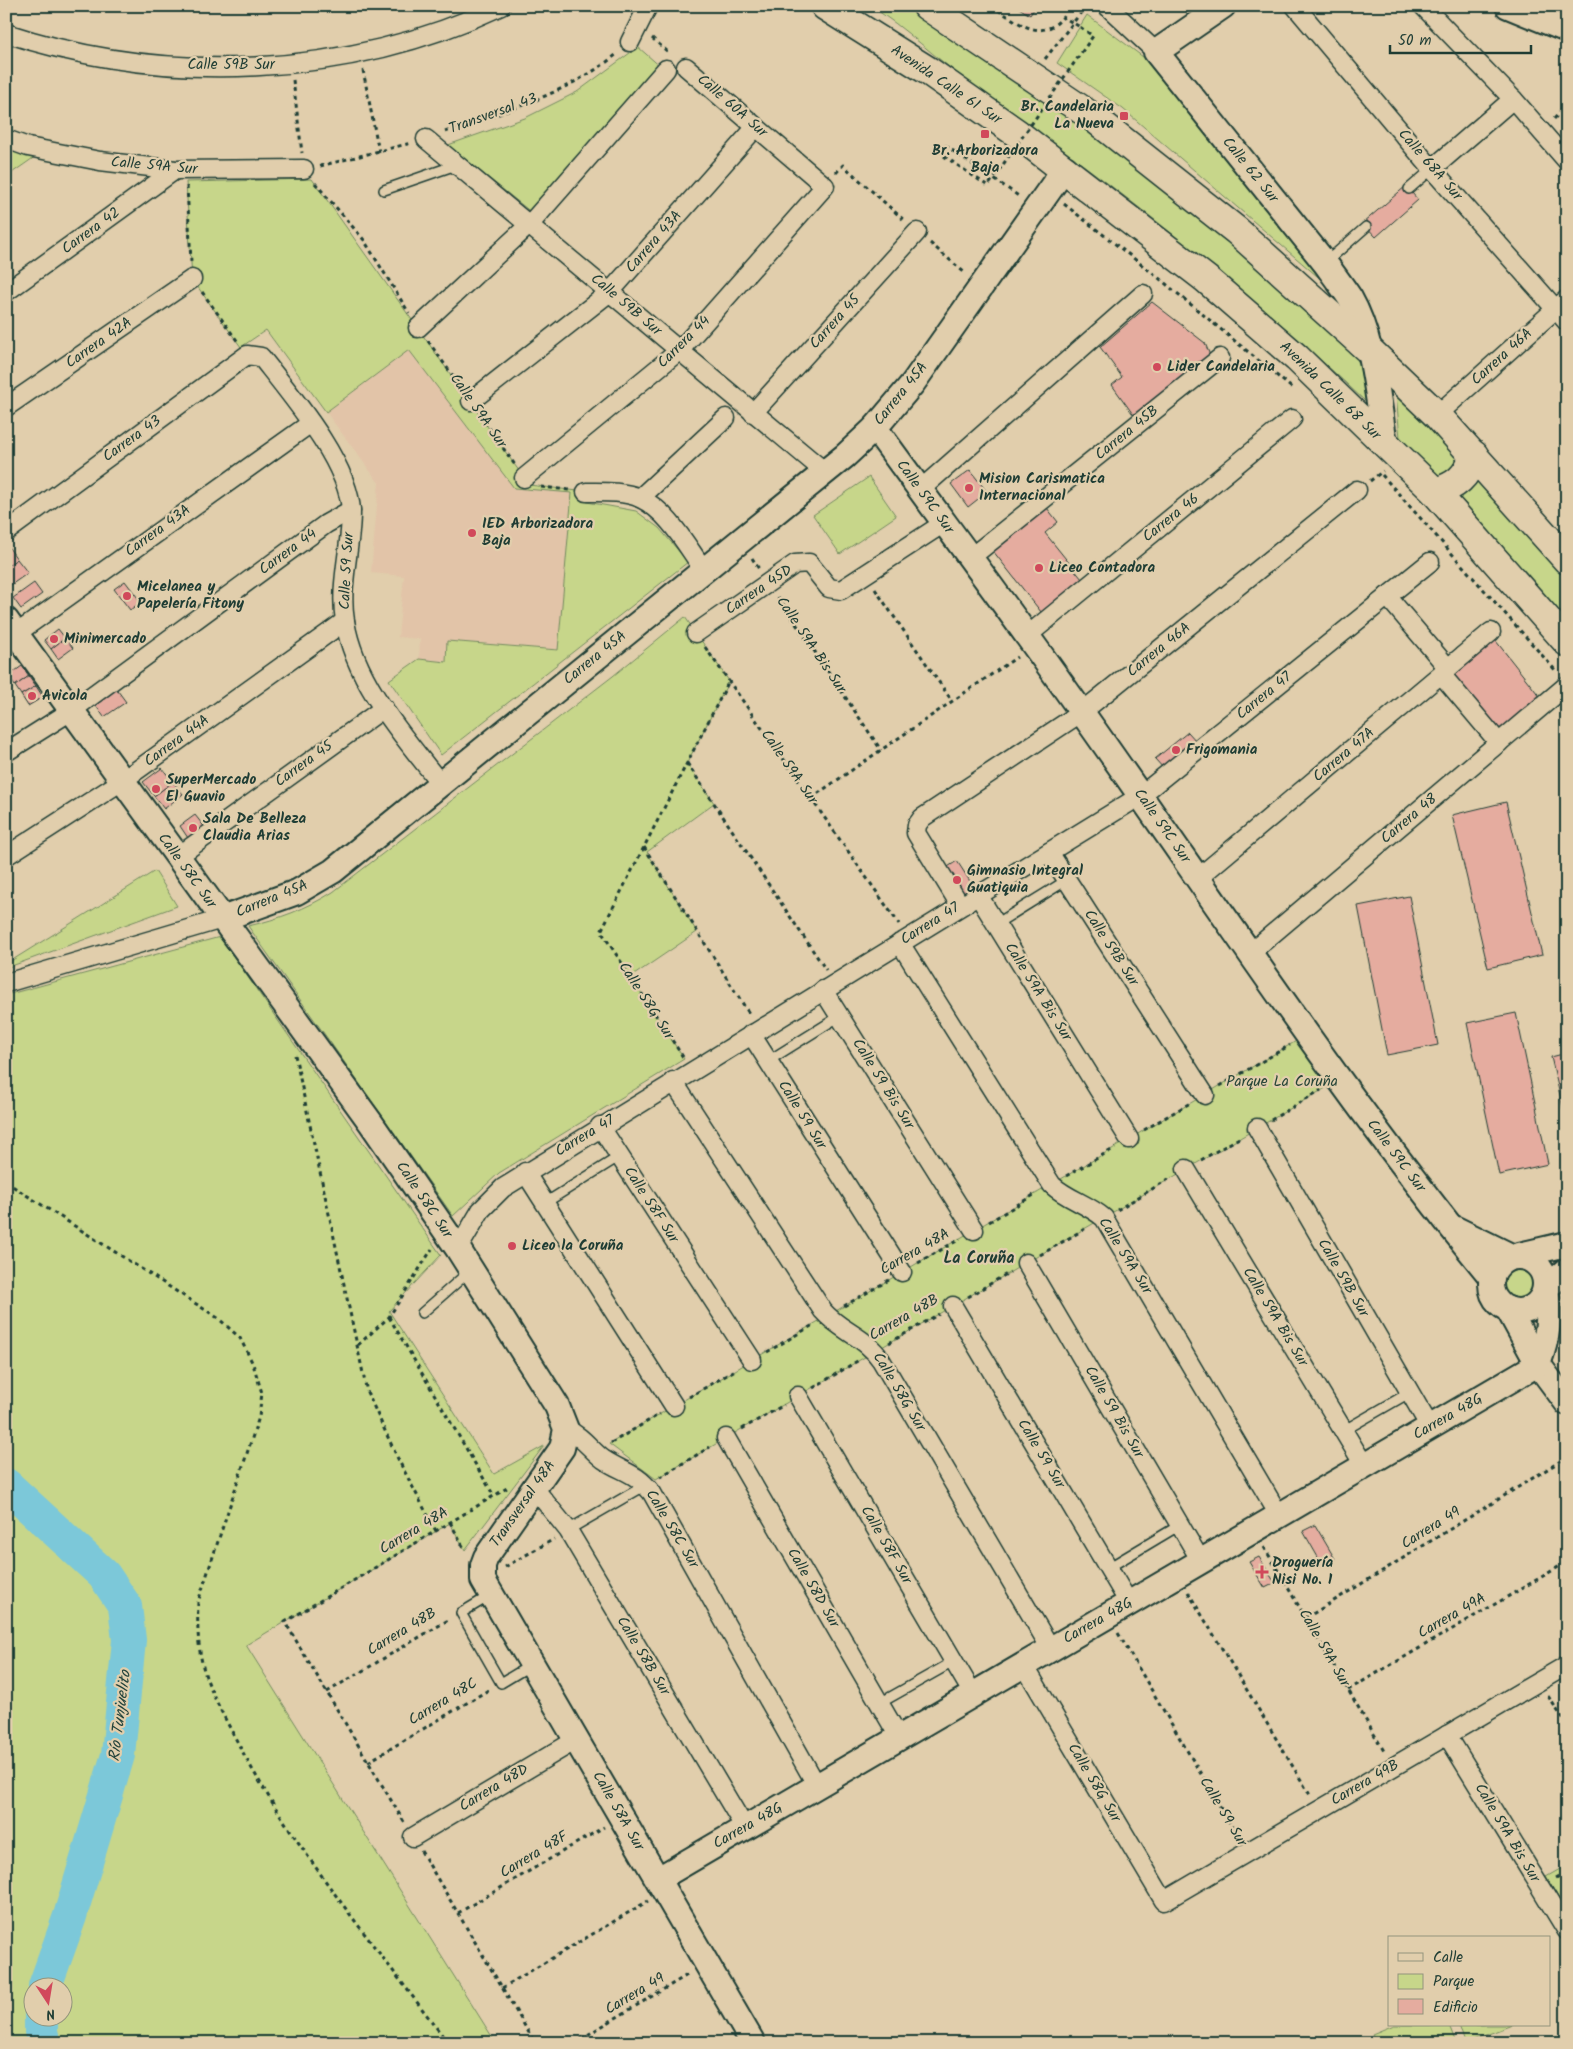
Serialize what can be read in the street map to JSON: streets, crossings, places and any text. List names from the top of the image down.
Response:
{
  "streets": {
    "main road": ["Avenida Calle 61 Sur", "Avenida Calle 68 Sur"],
    "street": [
      "Calle 59B Sur",
      "Calle 60A Sur",
      "Calle 68A Sur",
      "Calle 59A Sur",
      "Calle 62 Sur",
      "Carrera 42",
      "Carrera 43A",
      "Carrera 45",
      "Carrera 44",
      "Carrera 42A",
      "Carrera 46A",
      "Carrera 45A",
      "Carrera 45B",
      "Carrera 43",
      "Calle 59C Sur",
      "Carrera 46",
      "Calle 59 Sur",
      "Carrera 45D",
      "Calle 59A Bis Sur",
      "Carrera 47",
      "Carrera 44A",
      "Carrera 47A",
      "Carrera 48",
      "Calle 58C Sur",
      "Calle 58G Sur",
      "Calle 59 Bis Sur",
      "Calle 58F Sur",
      "Carrera 48G",
      "Transversal 48A",
      "Calle 58D Sur",
      "Calle 58B Sur",
      "Carrera 49B",
      "Carrera 48D",
      "Calle 58A Sur"
    ],
    "lane": ["Carrera 48C"],
    "path": [
      "Transversal 43",
      "Carrera 48A",
      "Carrera 48B",
      "Carrera 49",
      "Carrera 49A",
      "Carrera 48F"
    ]
  },
  "crossings": [
    ["Calle 59B Sur", "Transversal 43"],
    ["Calle 59B Sur", "Carrera 43A"],
    ["Calle 59B Sur", "Carrera 45"],
    ["Calle 59B Sur", "Carrera 44"],
    ["Calle 59B Sur", "Carrera 45A"],
    ["Calle 59B Sur", "Carrera 47"],
    ["Calle 59B Sur", "Carrera 48A"],
    ["Calle 59B Sur", "Carrera 48B"],
    ["Calle 59B Sur", "Carrera 48G"],
    ["Avenida Calle 61 Sur", "Avenida Calle 68 Sur"],
    ["Avenida Calle 61 Sur", "Carrera 45A"],
    ["Calle 60A Sur", "Carrera 43A"],
    ["Calle 60A Sur", "Carrera 44"],
    ["Transversal 43", "Calle 59A Sur"],
    ["Calle 68A Sur", "Carrera 46A"],
    ["Calle 59A Sur", "Carrera 42"],
    ["Calle 59A Sur", "Carrera 43A"],
    ["Calle 59A Sur", "Carrera 44"],
    ["Calle 59A Sur", "Carrera 45D"],
    ["Calle 59A Sur", "Carrera 47"],
    ["Calle 59A Sur", "Carrera 48A"],
    ["Calle 59A Sur", "Carrera 48B"],
    ["Calle 59A Sur", "Carrera 48G"],
    ["Calle 59A Sur", "Carrera 49"],
    ["Calle 59A Sur", "Carrera 49A"],
    ["Calle 59A Sur", "Carrera 49B"],
    ["Calle 62 Sur", "Avenida Calle 68 Sur"],
    ["Carrera 43A", "Calle 59 Sur"],
    ["Carrera 43A", "Calle 58C Sur"],
    ["Carrera 45", "Calle 59 Sur"],
    ["Carrera 45", "Calle 58C Sur"],
    ["Carrera 44", "Calle 59 Sur"],
    ["Carrera 44", "Calle 58C Sur"],
    ["Carrera 46A", "Calle 59C Sur"],
    ["Carrera 46A", "Carrera 47"],
    ["Avenida Calle 68 Sur", "Carrera 45A"],
    ["Carrera 45A", "Calle 59C Sur"],
    ["Carrera 45A", "Calle 59 Sur"],
    ["Carrera 45A", "Calle 59A Bis Sur"],
    ["Carrera 45A", "Calle 58C Sur"],
    ["Carrera 45B", "Calle 59C Sur"],
    ["Carrera 43", "Calle 59 Sur"],
    ["Calle 59C Sur", "Carrera 46"],
    ["Calle 59C Sur", "Carrera 45D"],
    ["Calle 59C Sur", "Carrera 47"],
    ["Calle 59C Sur", "Carrera 47A"],
    ["Calle 59C Sur", "Carrera 48"],
    ["Calle 59C Sur", "Carrera 48A"],
    ["Calle 59C Sur", "Carrera 48B"],
    ["Calle 59 Sur", "Carrera 47"],
    ["Calle 59 Sur", "Carrera 44A"],
    ["Calle 59 Sur", "Carrera 48A"],
    ["Calle 59 Sur", "Carrera 48B"],
    ["Calle 59 Sur", "Carrera 48G"],
    ["Calle 59 Sur", "Carrera 49B"],
    ["Carrera 45D", "Calle 59A Bis Sur"],
    ["Calle 59A Bis Sur", "Carrera 47"],
    ["Calle 59A Bis Sur", "Carrera 48A"],
    ["Calle 59A Bis Sur", "Carrera 48B"],
    ["Calle 59A Bis Sur", "Carrera 48G"],
    ["Calle 59A Bis Sur", "Carrera 49B"],
    ["Carrera 47", "Calle 58C Sur"],
    ["Carrera 47", "Calle 58G Sur"],
    ["Carrera 47", "Calle 59 Bis Sur"],
    ["Carrera 47", "Calle 58F Sur"],
    ["Carrera 44A", "Calle 58C Sur"],
    ["Calle 58C Sur", "Carrera 48A"],
    ["Calle 58C Sur", "Carrera 48B"],
    ["Calle 58C Sur", "Carrera 48G"],
    ["Calle 58C Sur", "Transversal 48A"],
    ["Calle 58G Sur", "Carrera 48A"],
    ["Calle 58G Sur", "Carrera 48B"],
    ["Calle 58G Sur", "Carrera 48G"],
    ["Calle 58G Sur", "Carrera 49B"],
    ["Calle 59 Bis Sur", "Carrera 48A"],
    ["Calle 59 Bis Sur", "Carrera 48B"],
    ["Calle 59 Bis Sur", "Carrera 48G"],
    ["Calle 58F Sur", "Carrera 48A"],
    ["Calle 58F Sur", "Carrera 48B"],
    ["Calle 58F Sur", "Carrera 48G"],
    ["Carrera 48B", "Calle 58D Sur"],
    ["Carrera 48G", "Calle 58D Sur"],
    ["Carrera 48G", "Calle 58B Sur"],
    ["Carrera 48G", "Calle 58A Sur"],
    ["Transversal 48A", "Calle 58B Sur"],
    ["Transversal 48A", "Calle 58A Sur"],
    ["Carrera 49", "Calle 58A Sur"],
    ["Carrera 48C", "Calle 58A Sur"],
    ["Carrera 48D", "Calle 58A Sur"],
    ["Calle 58A Sur", "Carrera 48F"]
  ],
  "districts": ["La Coruña"],
  "water": ["Río Tunjuelito"],
  "parks": ["Parque La Coruña"],
  "places": {
    "transit": ["Br. Candelaria La Nueva", "Br. Arborizadora Baja"],
    "other": [
      "Lider Candelaria",
      "Mision Carismatica Internacional",
      "IED Arborizadora Baja",
      "Liceo Contadora",
      "Micelanea y Papelería Fitony",
      "Minimercado",
      "Avicola",
      "Frigomania",
      "SuperMercado El Guavio",
      "Sala De Belleza Claudia Arias",
      "Gimnasio Integral Guatiquia",
      "Liceo la Coruña"
    ],
    "health": ["Droguería Nisi No. 1"]
  },
  "legend": ["Calle", "Parque", "Edificio"],
  "scale_bar": "50 m",
  "north": "bottom"
}
